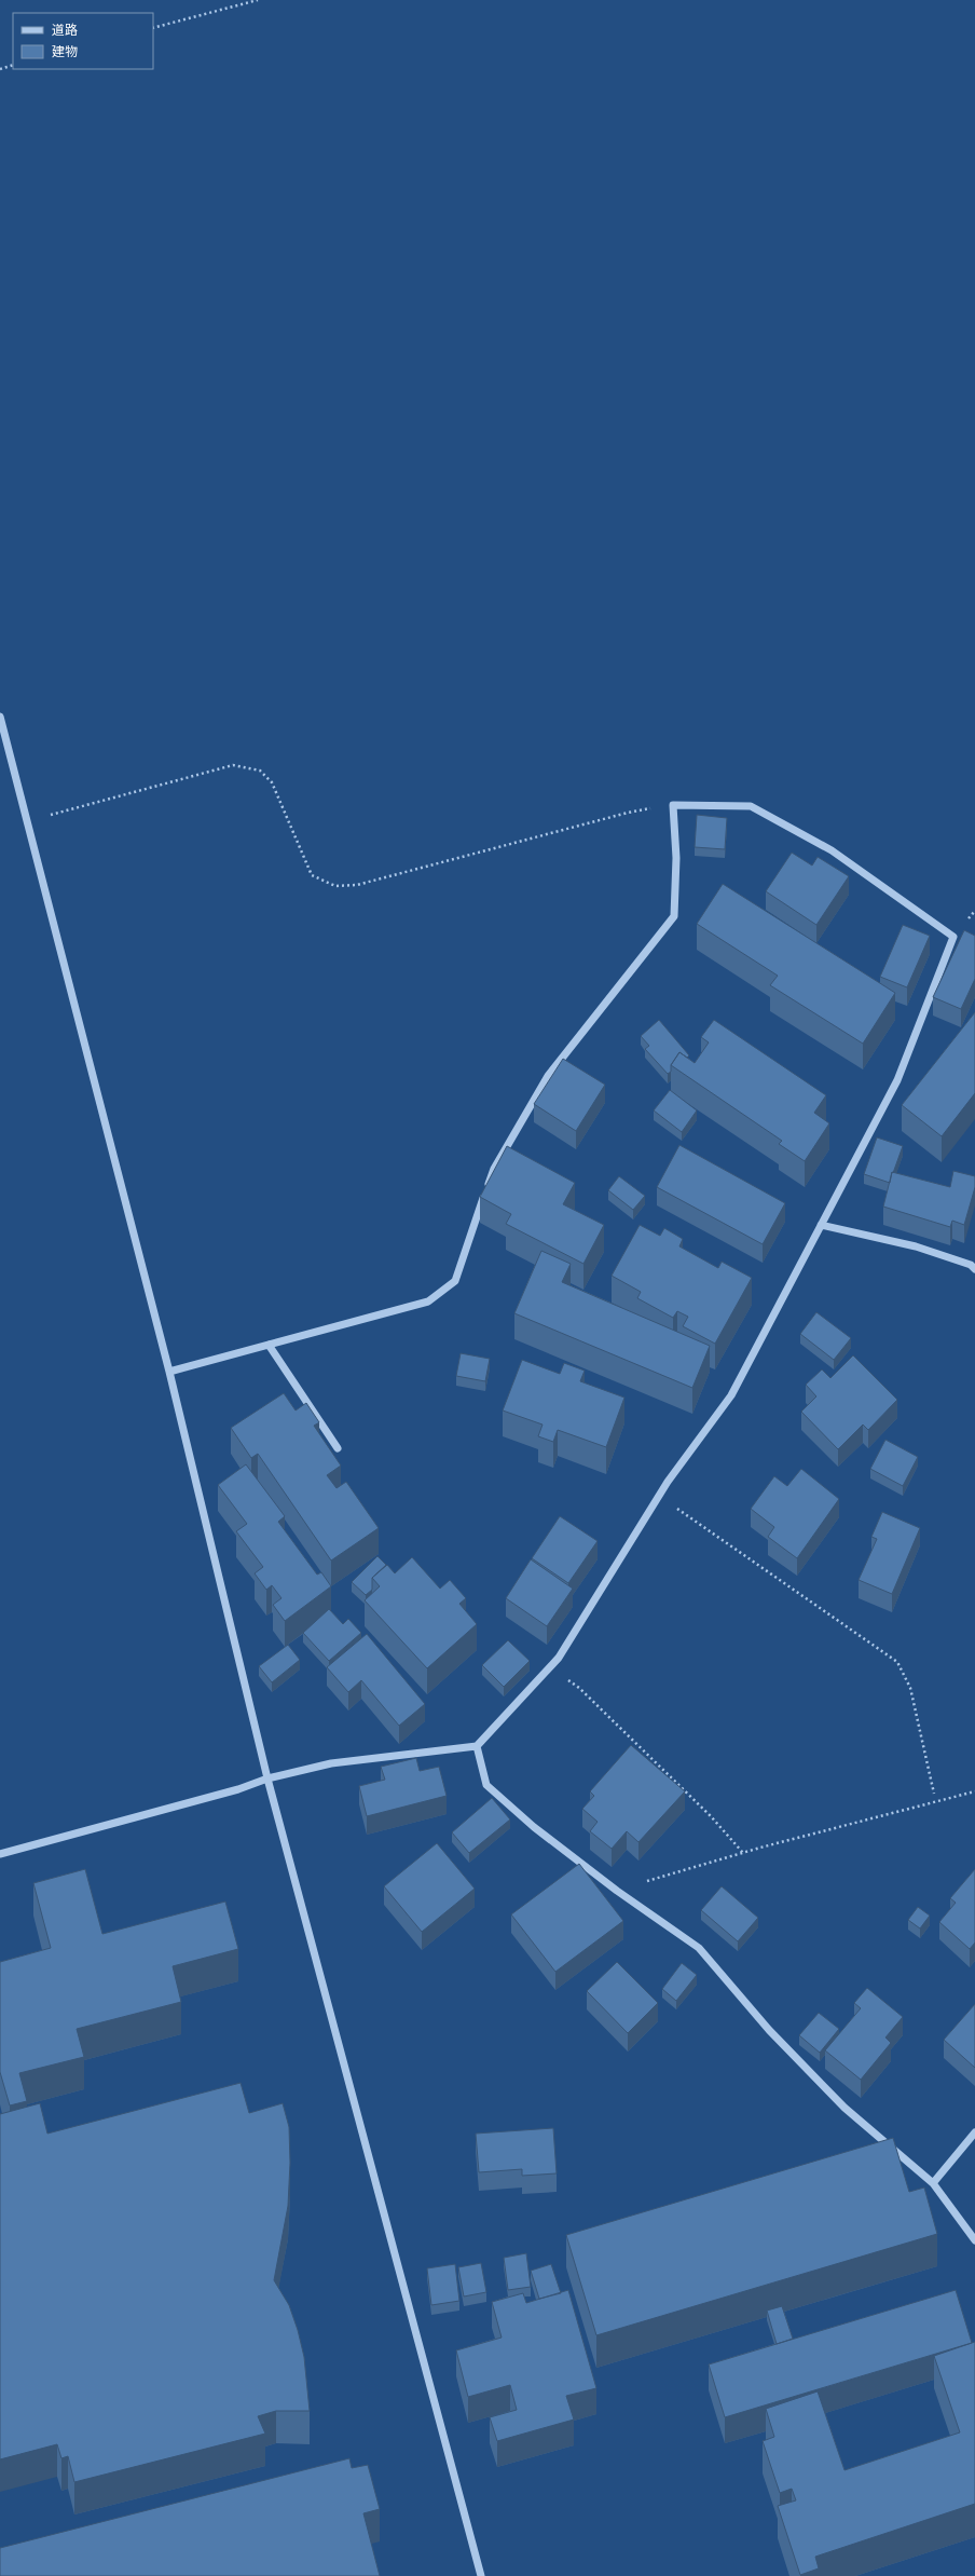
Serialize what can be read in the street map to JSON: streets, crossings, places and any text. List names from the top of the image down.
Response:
{
  "legend": ["道路", "建物"]
}
